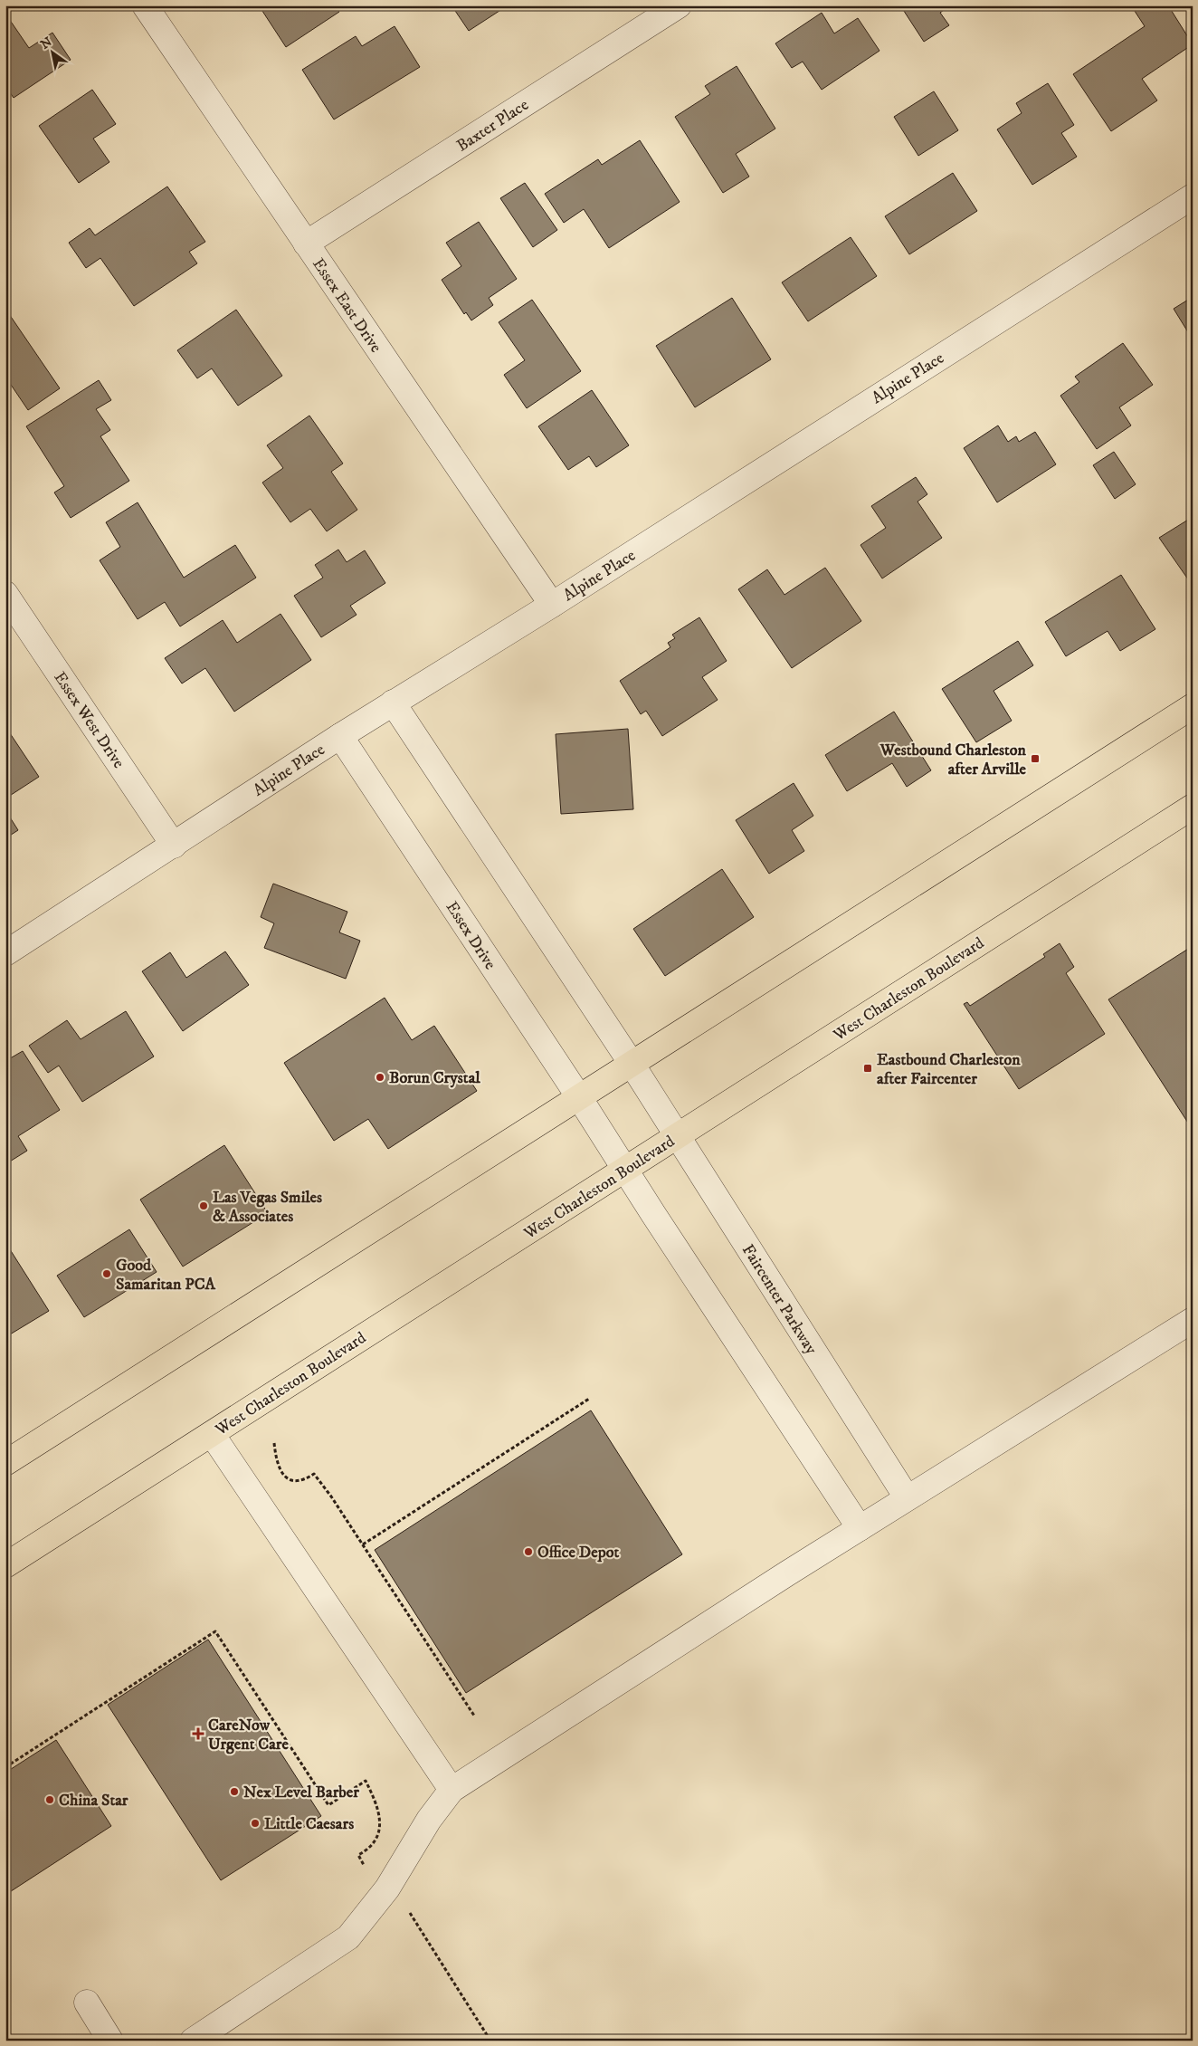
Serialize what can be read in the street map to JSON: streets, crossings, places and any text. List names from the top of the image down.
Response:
{
  "streets": {
    "main road": ["West Charleston Boulevard"],
    "street": [
      "Baxter Place",
      "Essex East Drive",
      "Alpine Place",
      "Essex West Drive",
      "Essex Drive",
      "Faircenter Parkway"
    ]
  },
  "crossings": [
    ["Baxter Place", "Essex East Drive"],
    ["Essex East Drive", "Alpine Place"],
    ["Alpine Place", "Essex West Drive"],
    ["Alpine Place", "Essex Drive"],
    ["Essex Drive", "West Charleston Boulevard"],
    ["West Charleston Boulevard", "Faircenter Parkway"]
  ],
  "places": {
    "transit": ["Westbound Charleston after Arville", "Eastbound Charleston after Faircenter"],
    "other": [
      "Borun Crystal",
      "Las Vegas Smiles & Associates",
      "Good Samaritan PCA",
      "Office Depot",
      "Nex Level Barber",
      "China Star",
      "Little Caesars"
    ],
    "health": ["CareNow Urgent Care"]
  },
  "north": "top left"
}
